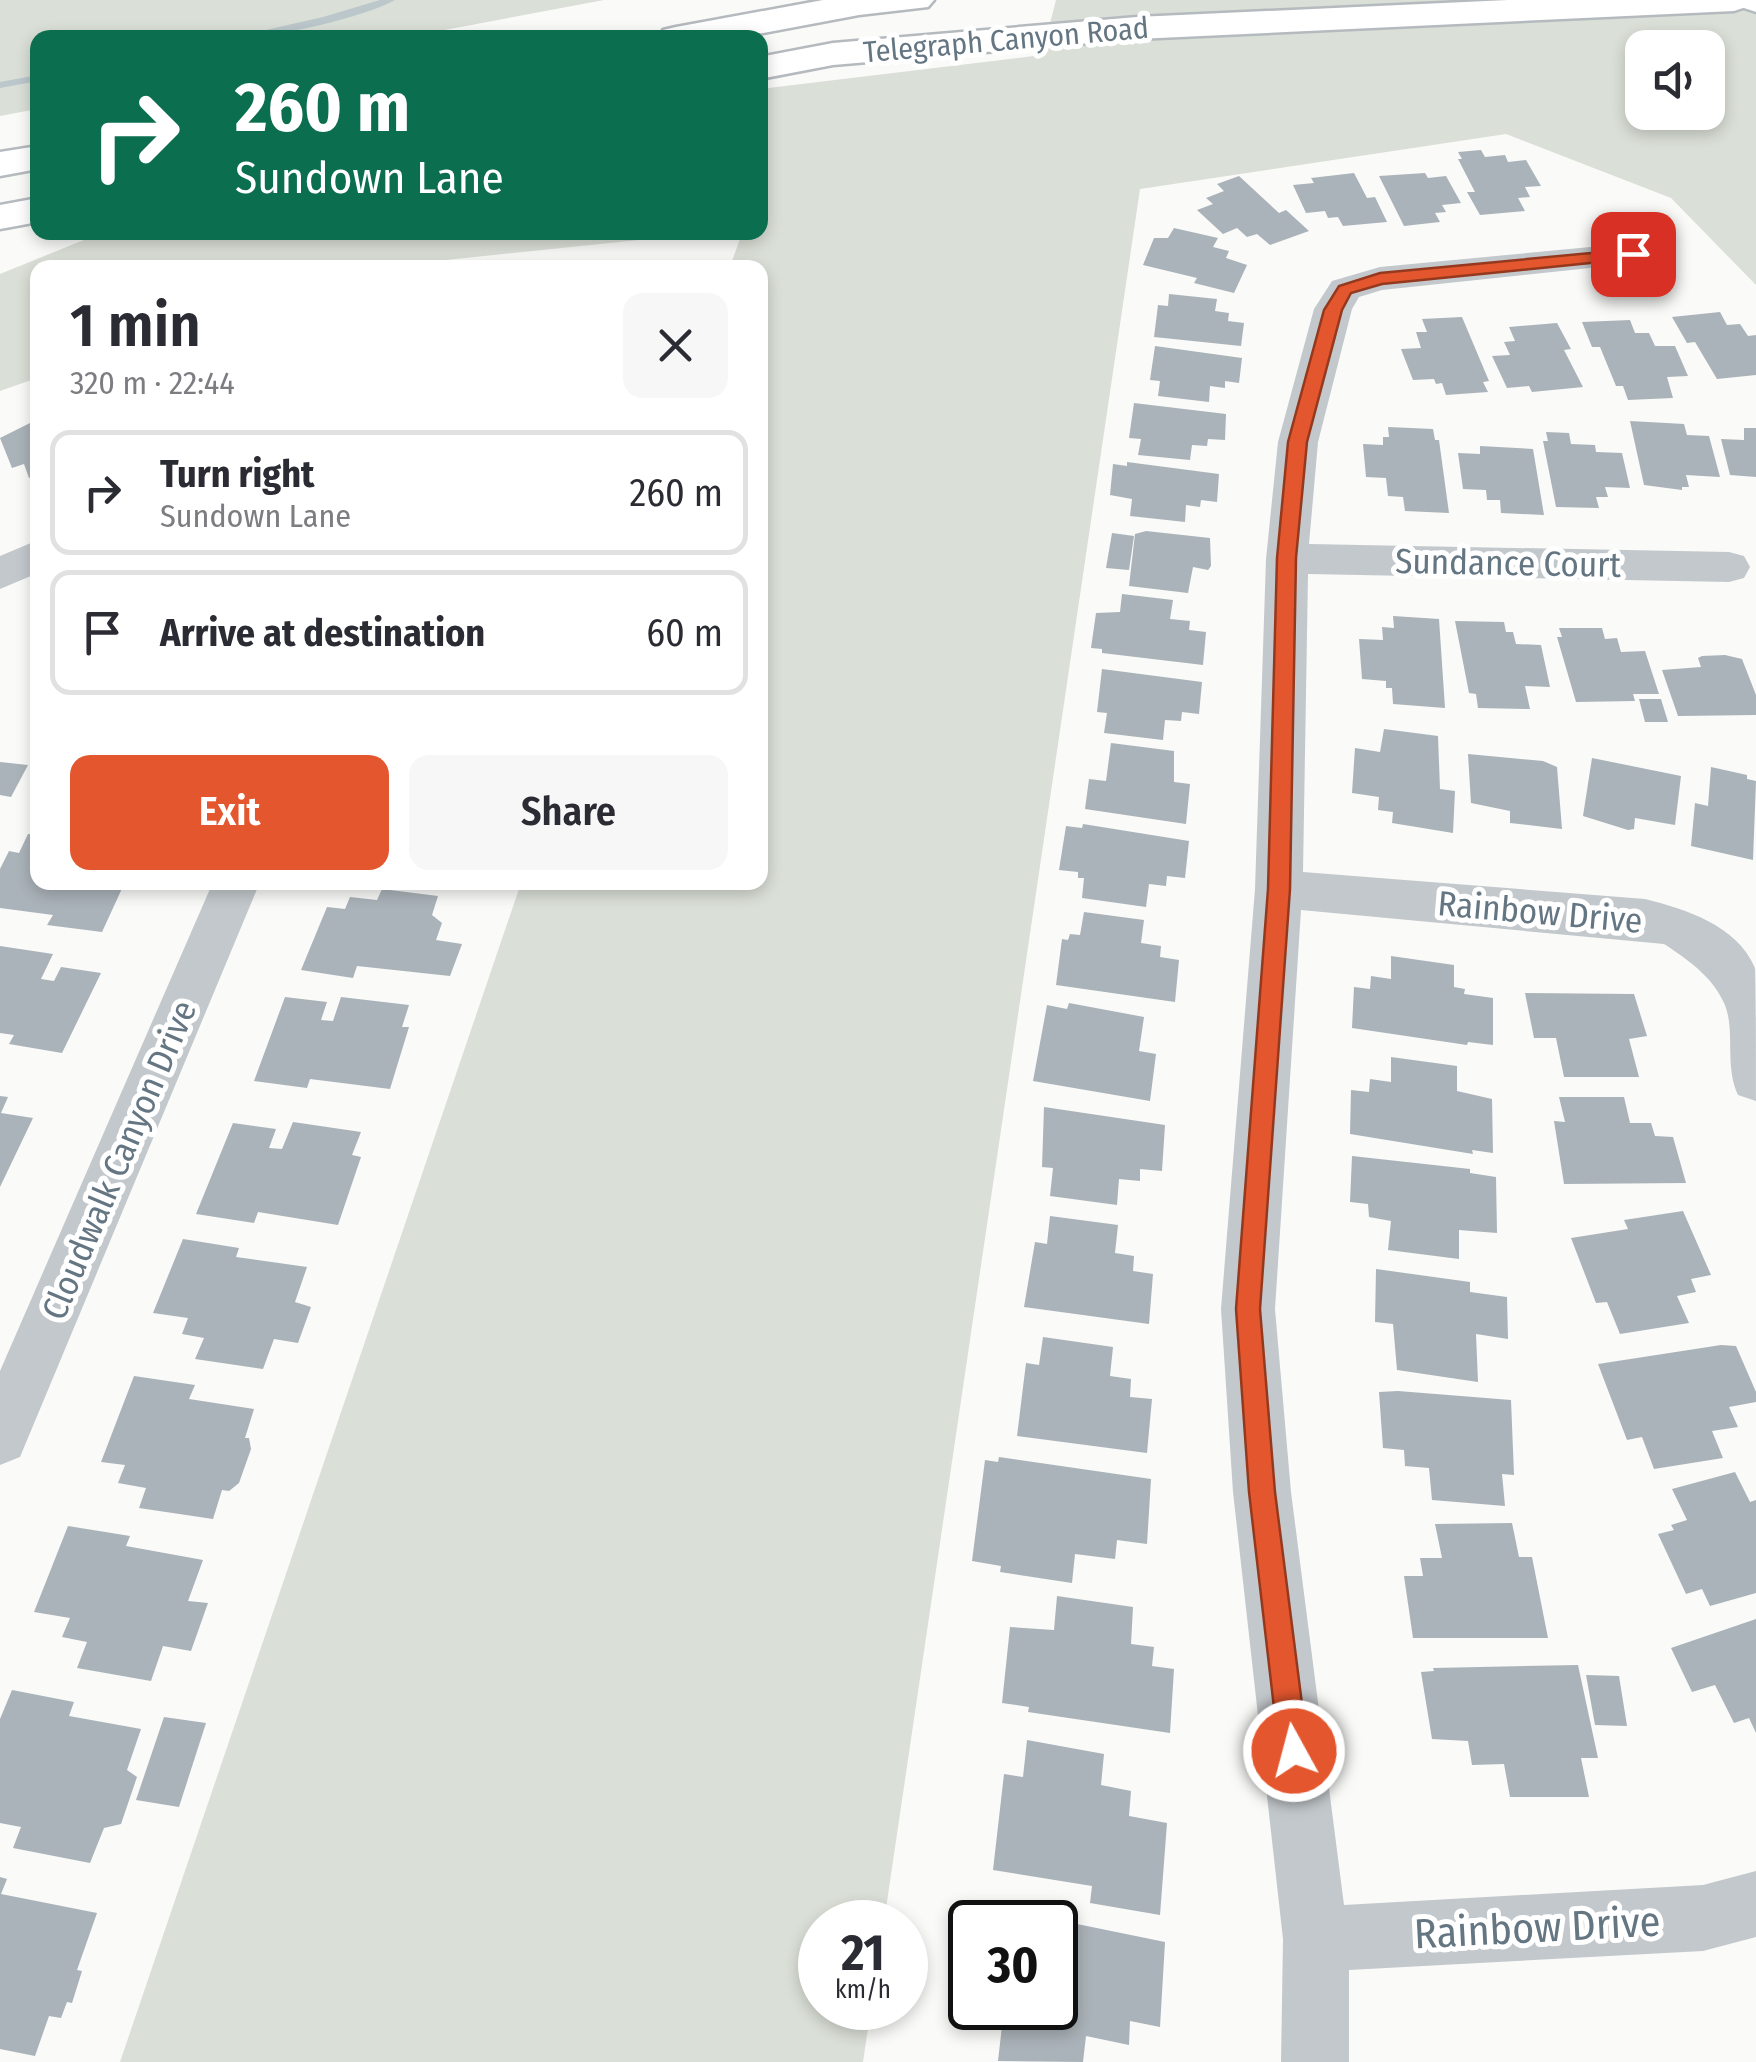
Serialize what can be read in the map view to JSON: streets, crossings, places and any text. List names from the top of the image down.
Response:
{
  "streets": {
    "main road": ["Telegraph Canyon Road"],
    "street": ["Sundance Court", "Rainbow Drive", "Cloudwalk Canyon Drive"]
  },
  "page": {
    "turn": ["260 m", "Sundown Lane"],
    "heading": ["1 min", "320 m · 22:44"],
    "list": [
      {
        "name": "Turn right",
        "note": "Sundown Lane",
        "value": "260 m"
      },
      {
        "name": "Arrive at destination",
        "value": "60 m"
      }
    ],
    "buttons": ["Exit", "Share"],
    "speed": "21 km/h",
    "limit": "30"
  }
}
